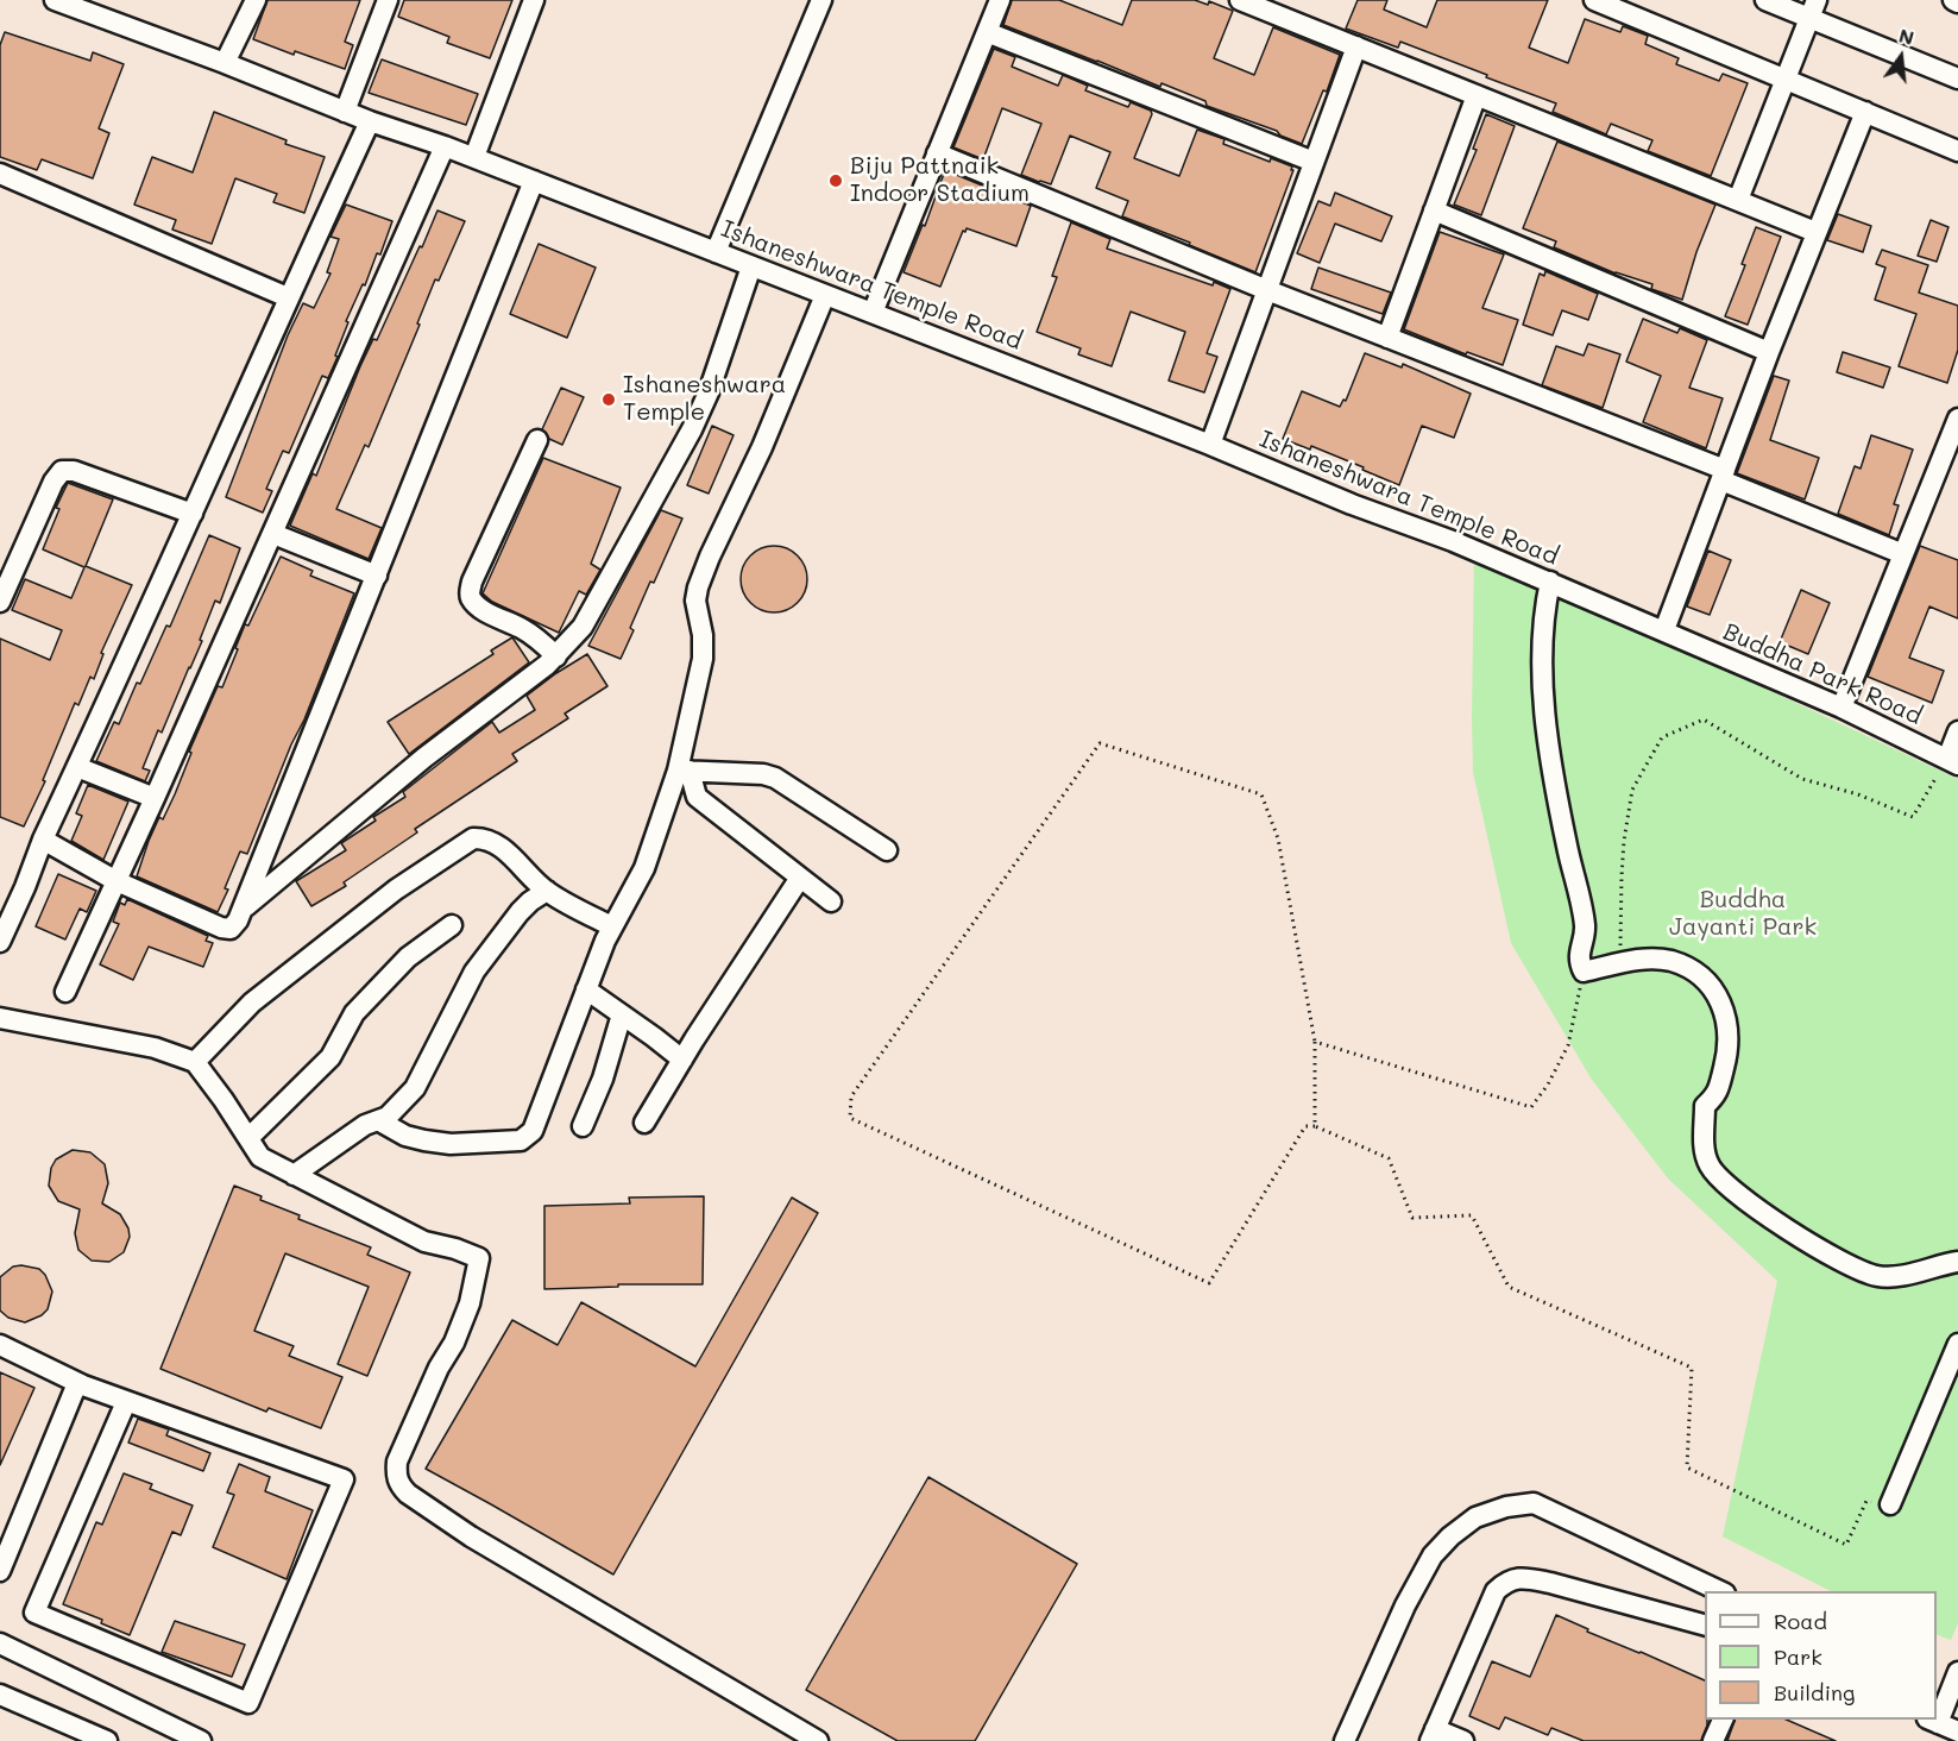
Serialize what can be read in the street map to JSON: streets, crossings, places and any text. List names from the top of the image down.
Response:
{
  "streets": {
    "street": ["Ishaneshwara Temple Road", "Buddha Park Road"]
  },
  "crossings": [
    ["Ishaneshwara Temple Road", "Buddha Park Road"]
  ],
  "parks": ["Buddha Jayanti Park"],
  "places": ["Biju Pattnaik Indoor Stadium", "Ishaneshwara Temple"],
  "legend": ["Road", "Park", "Building"],
  "north": "top"
}
